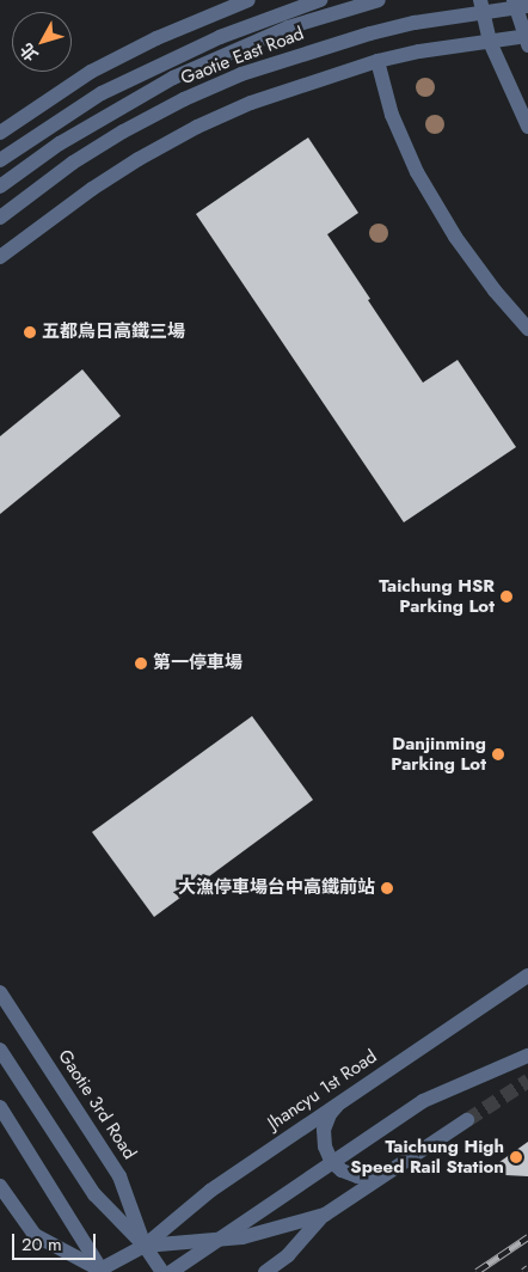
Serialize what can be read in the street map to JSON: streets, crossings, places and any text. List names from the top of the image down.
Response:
{
  "streets": {
    "street": ["Gaotie East Road", "Jhancyu 1st Road", "Gaotie 3rd Road"]
  },
  "crossings": [
    ["Jhancyu 1st Road", "Gaotie 3rd Road"]
  ],
  "places": [
    "五都烏日高鐵三場",
    "Taichung HSR Parking Lot",
    "第一停車場",
    "Danjinming Parking Lot",
    "大漁停車場台中高鐵前站",
    "Taichung High Speed Rail Station"
  ],
  "scale_bar": "20 m",
  "north": "bottom left"
}
